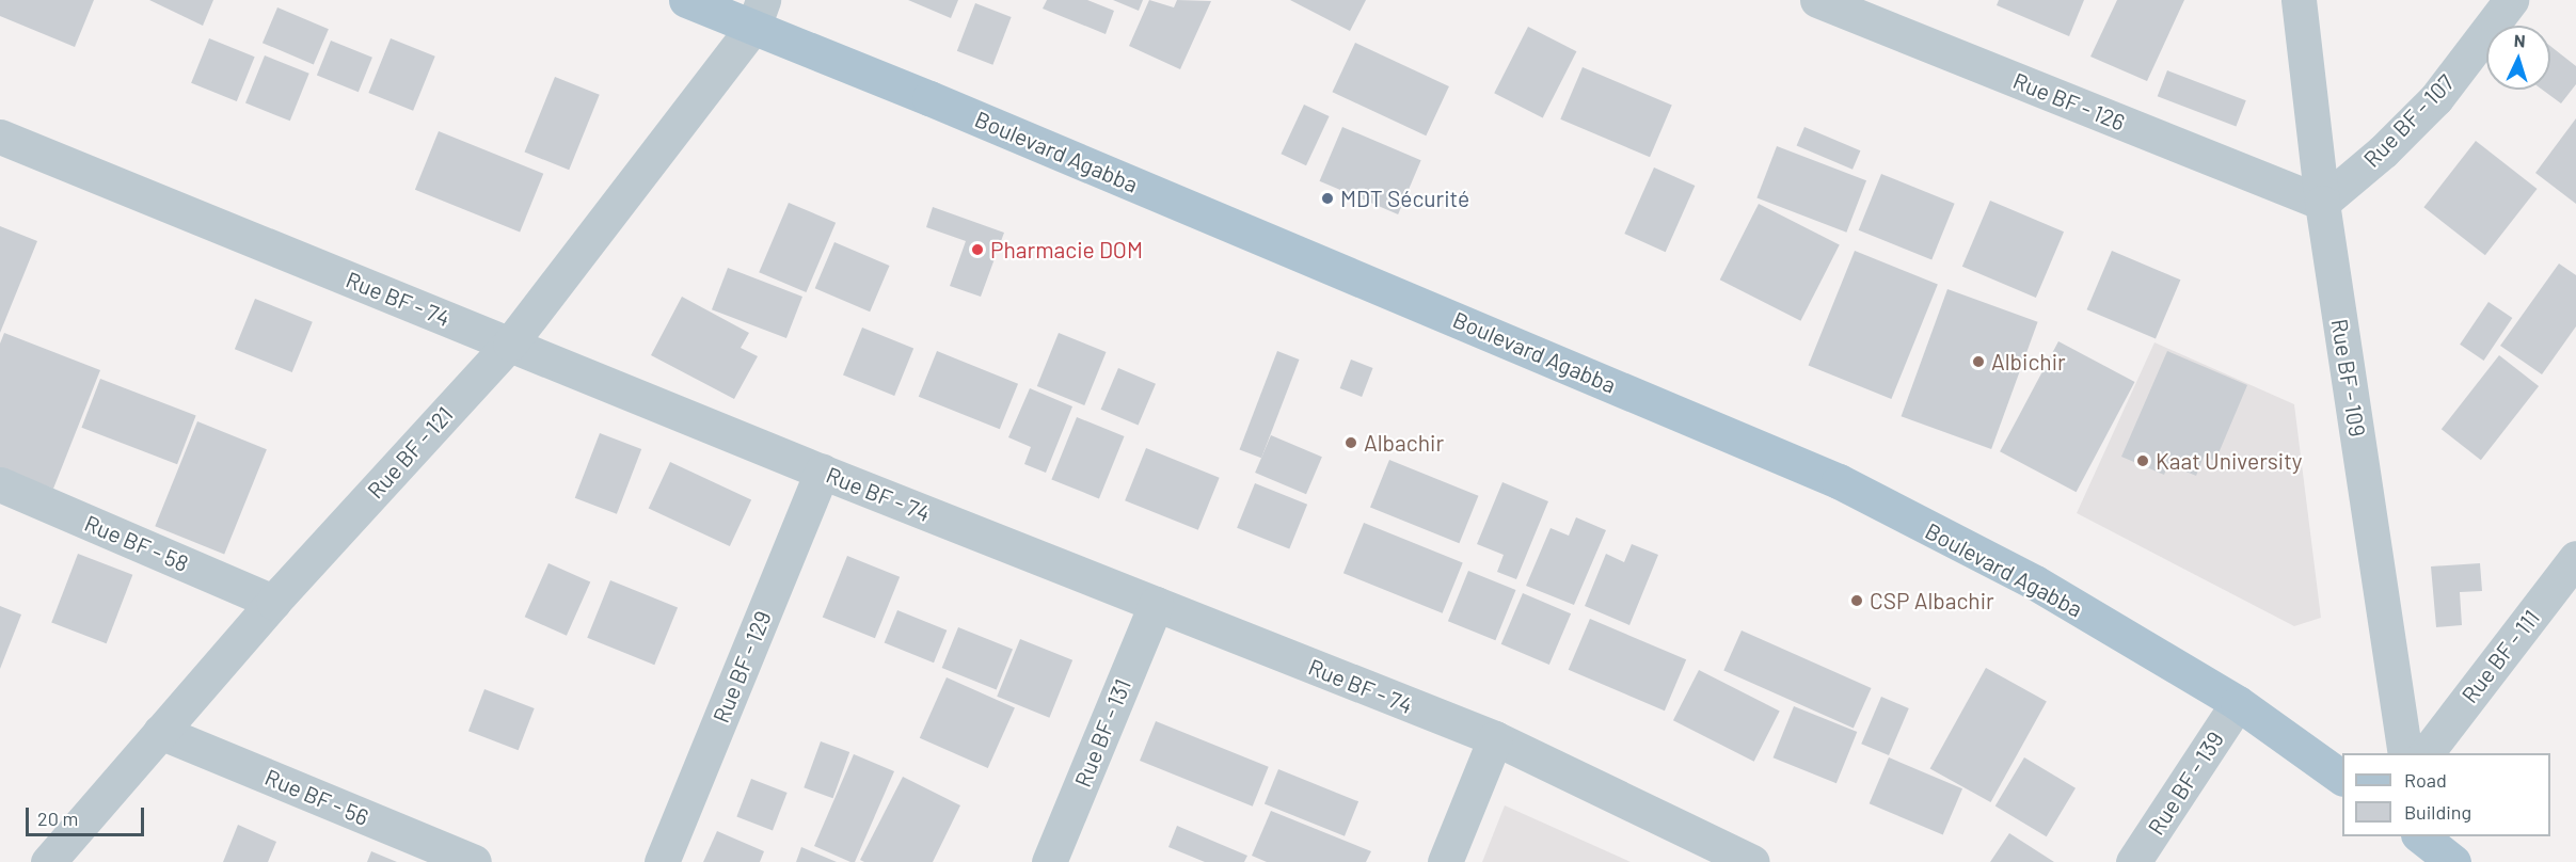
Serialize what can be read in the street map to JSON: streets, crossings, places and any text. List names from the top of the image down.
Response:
{
  "streets": {
    "main road": ["Boulevard Agabba"],
    "street": [
      "Rue BF - 126",
      "Rue BF - 107",
      "Rue BF - 74",
      "Rue BF - 109",
      "Rue BF - 121",
      "Rue BF - 58",
      "Rue BF - 111",
      "Rue BF - 129",
      "Rue BF - 131",
      "Rue BF - 139",
      "Rue BF - 56"
    ]
  },
  "crossings": [
    ["Rue BF - 126", "Rue BF - 107"],
    ["Rue BF - 126", "Rue BF - 109"],
    ["Rue BF - 107", "Rue BF - 109"],
    ["Boulevard Agabba", "Rue BF - 121"],
    ["Boulevard Agabba", "Rue BF - 139"],
    ["Rue BF - 74", "Rue BF - 121"],
    ["Rue BF - 74", "Rue BF - 129"],
    ["Rue BF - 74", "Rue BF - 131"],
    ["Rue BF - 121", "Rue BF - 58"],
    ["Rue BF - 121", "Rue BF - 56"]
  ],
  "places": [
    "MDT Sécurité",
    "Pharmacie DOM",
    "Albichir",
    "Albachir",
    "Kaat University",
    "CSP Albachir"
  ],
  "legend": ["Road", "Building"],
  "scale_bar": "20 m",
  "north": "top"
}
